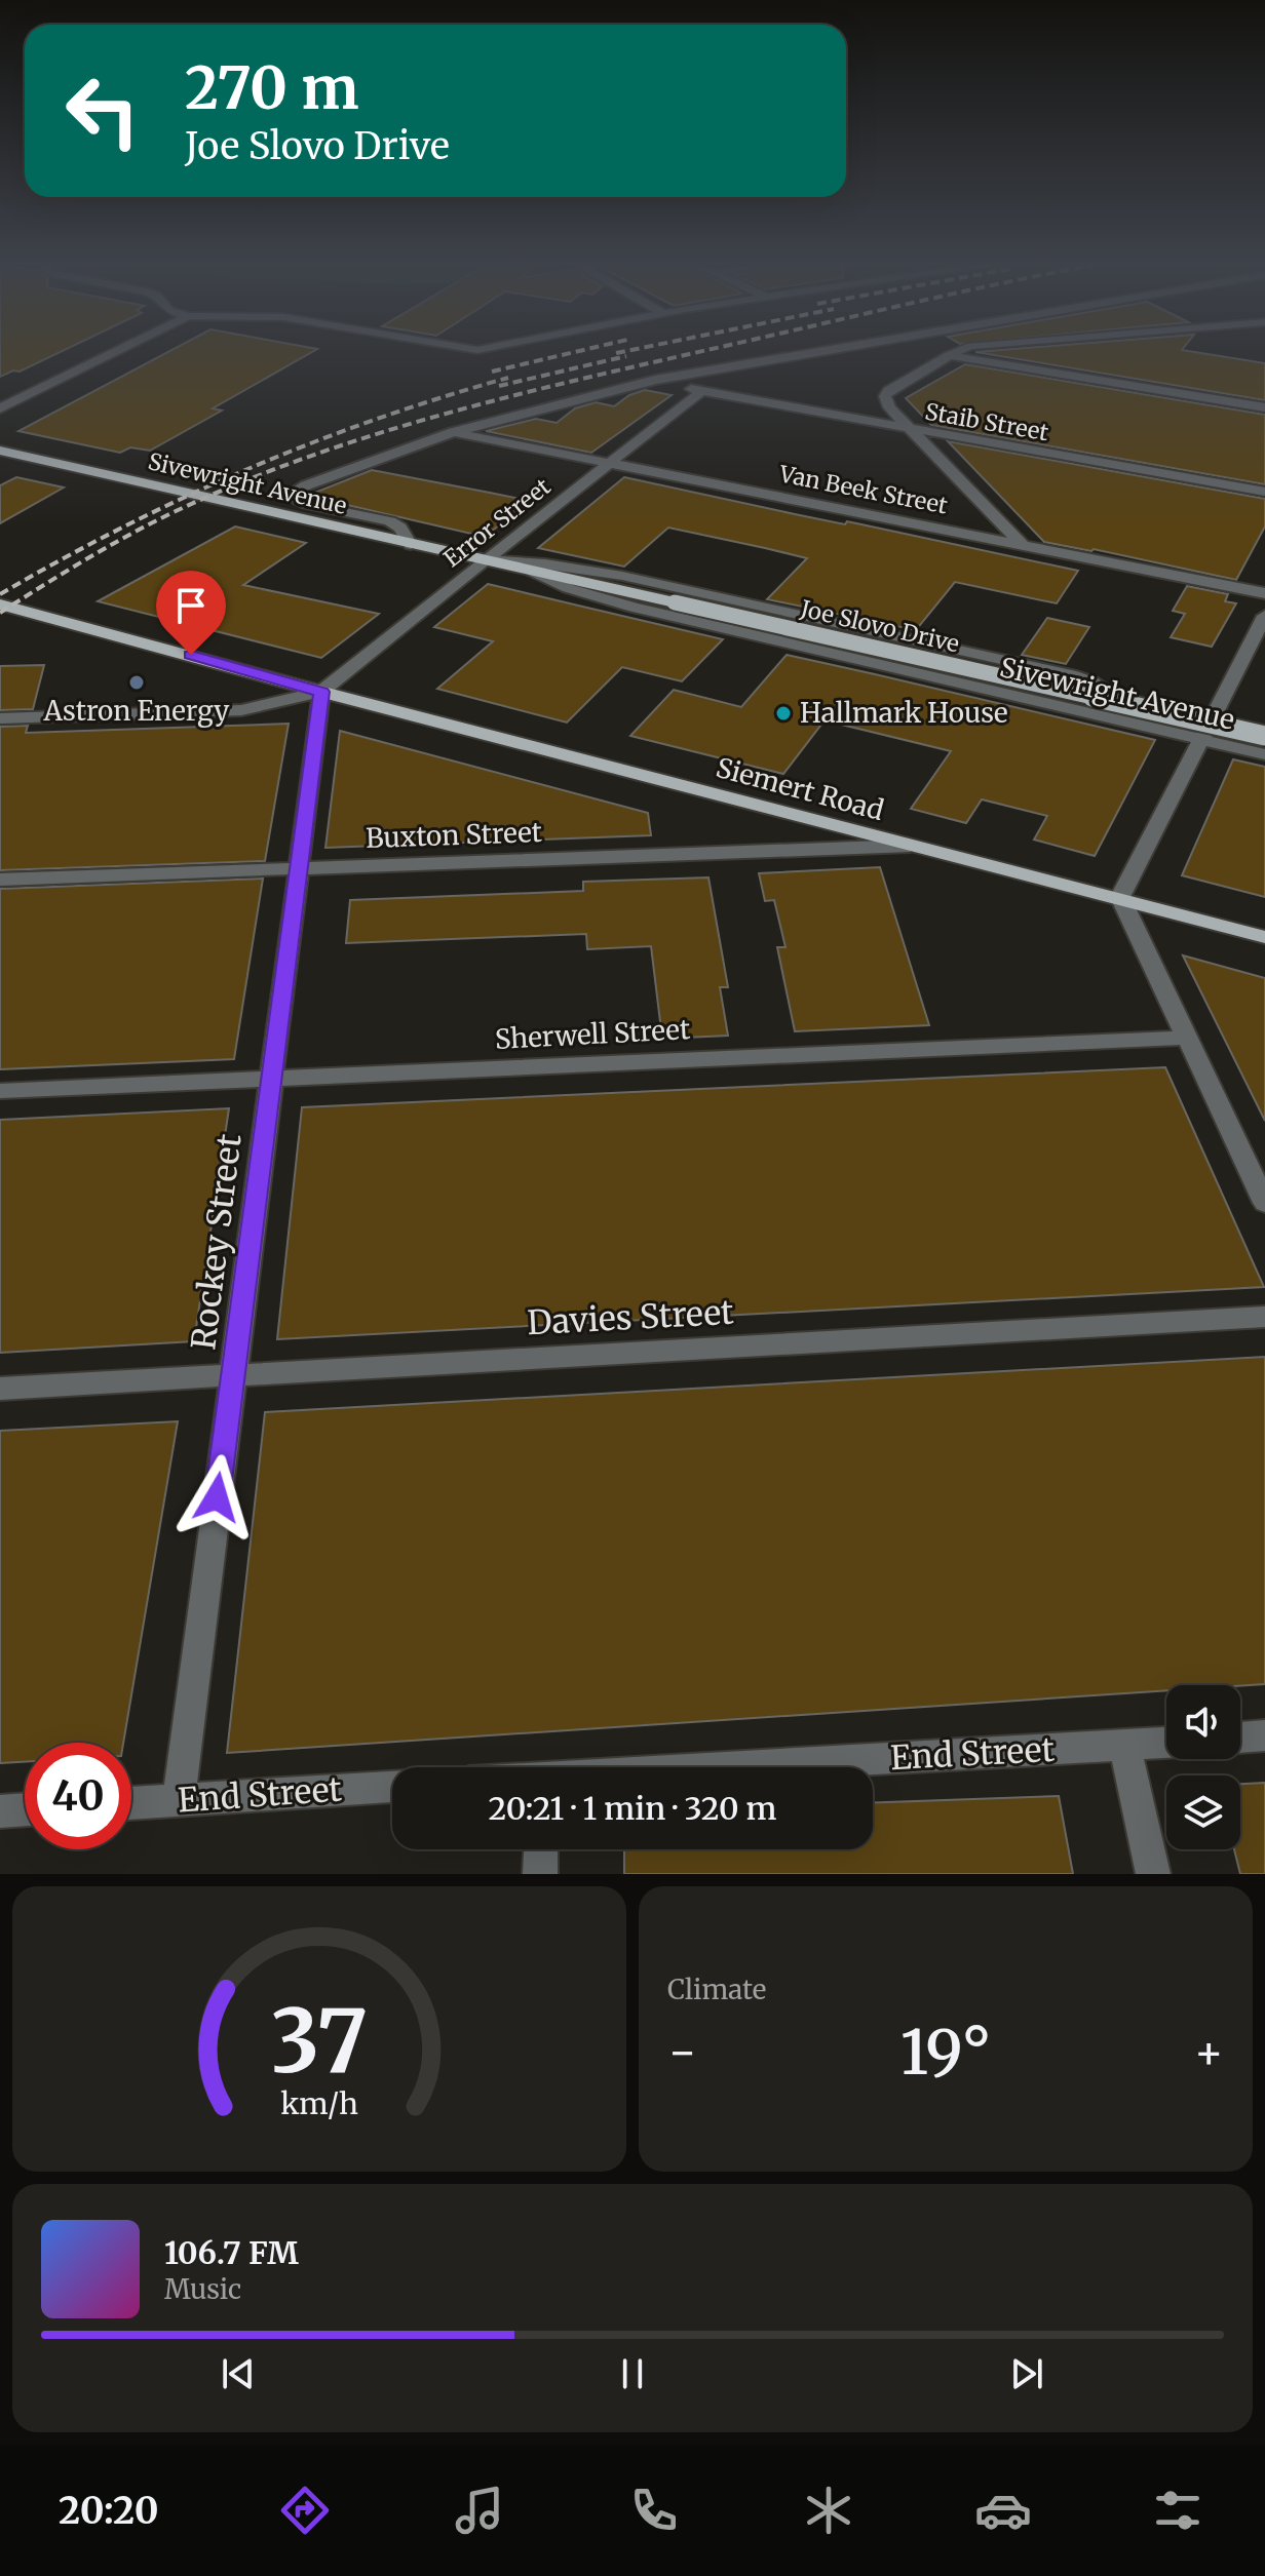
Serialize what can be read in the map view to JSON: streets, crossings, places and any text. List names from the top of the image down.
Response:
{
  "streets": {
    "main road": ["Sivewright Avenue", "Joe Slovo Drive", "Siemert Road"],
    "street": [
      "Staib Street",
      "Van Beek Street",
      "Error Street",
      "Buxton Street",
      "Sherwell Street",
      "Rockey Street",
      "Davies Street",
      "End Street"
    ]
  },
  "crossings": [
    ["Staib Street", "Error Street"],
    ["Sivewright Avenue", "Error Street"],
    ["Sivewright Avenue", "Joe Slovo Drive"],
    ["Van Beek Street", "Error Street"],
    ["Error Street", "Joe Slovo Drive"],
    ["Error Street", "Siemert Road"],
    ["Error Street", "Rockey Street"],
    ["Siemert Road", "Buxton Street"],
    ["Siemert Road", "Rockey Street"],
    ["Buxton Street", "Rockey Street"],
    ["Sherwell Street", "Rockey Street"],
    ["Rockey Street", "Davies Street"],
    ["Rockey Street", "End Street"]
  ],
  "places": ["Astron Energy", "Hallmark House"],
  "page": {
    "turn": ["270 m", "Joe Slovo Drive"],
    "limit": "40",
    "trip": "20:21 · 1 min · 320 m",
    "tile": "Climate",
    "heat": ["−", "19°", "+"],
    "song": ["106.7 FM", "Music"],
    "tabs": "20:20",
    "gauge": ["37", "km/h"]
  }
}
